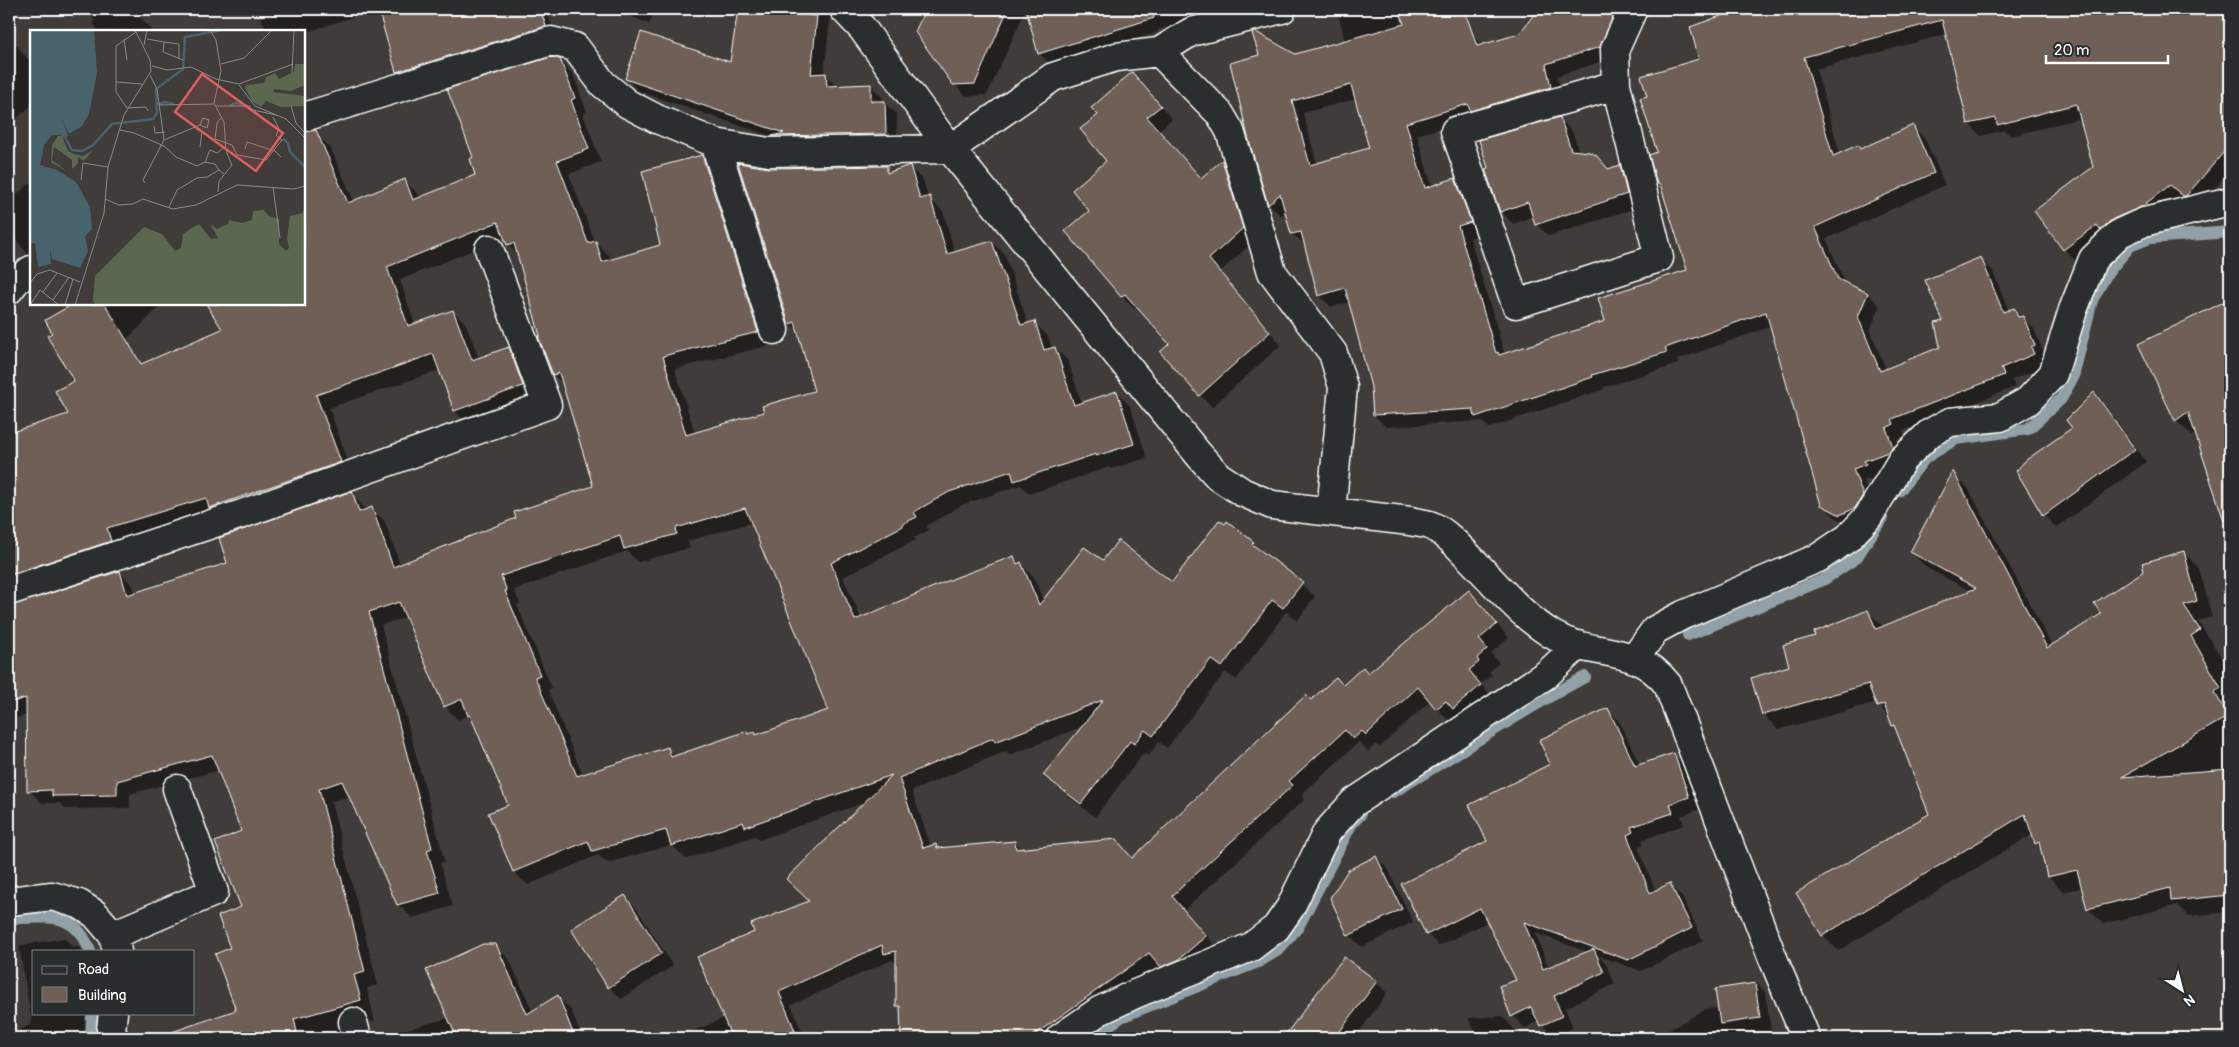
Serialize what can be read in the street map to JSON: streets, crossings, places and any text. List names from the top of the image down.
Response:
{
  "legend": ["Road", "Building"],
  "scale_bar": "20 m",
  "north": "bottom right"
}
